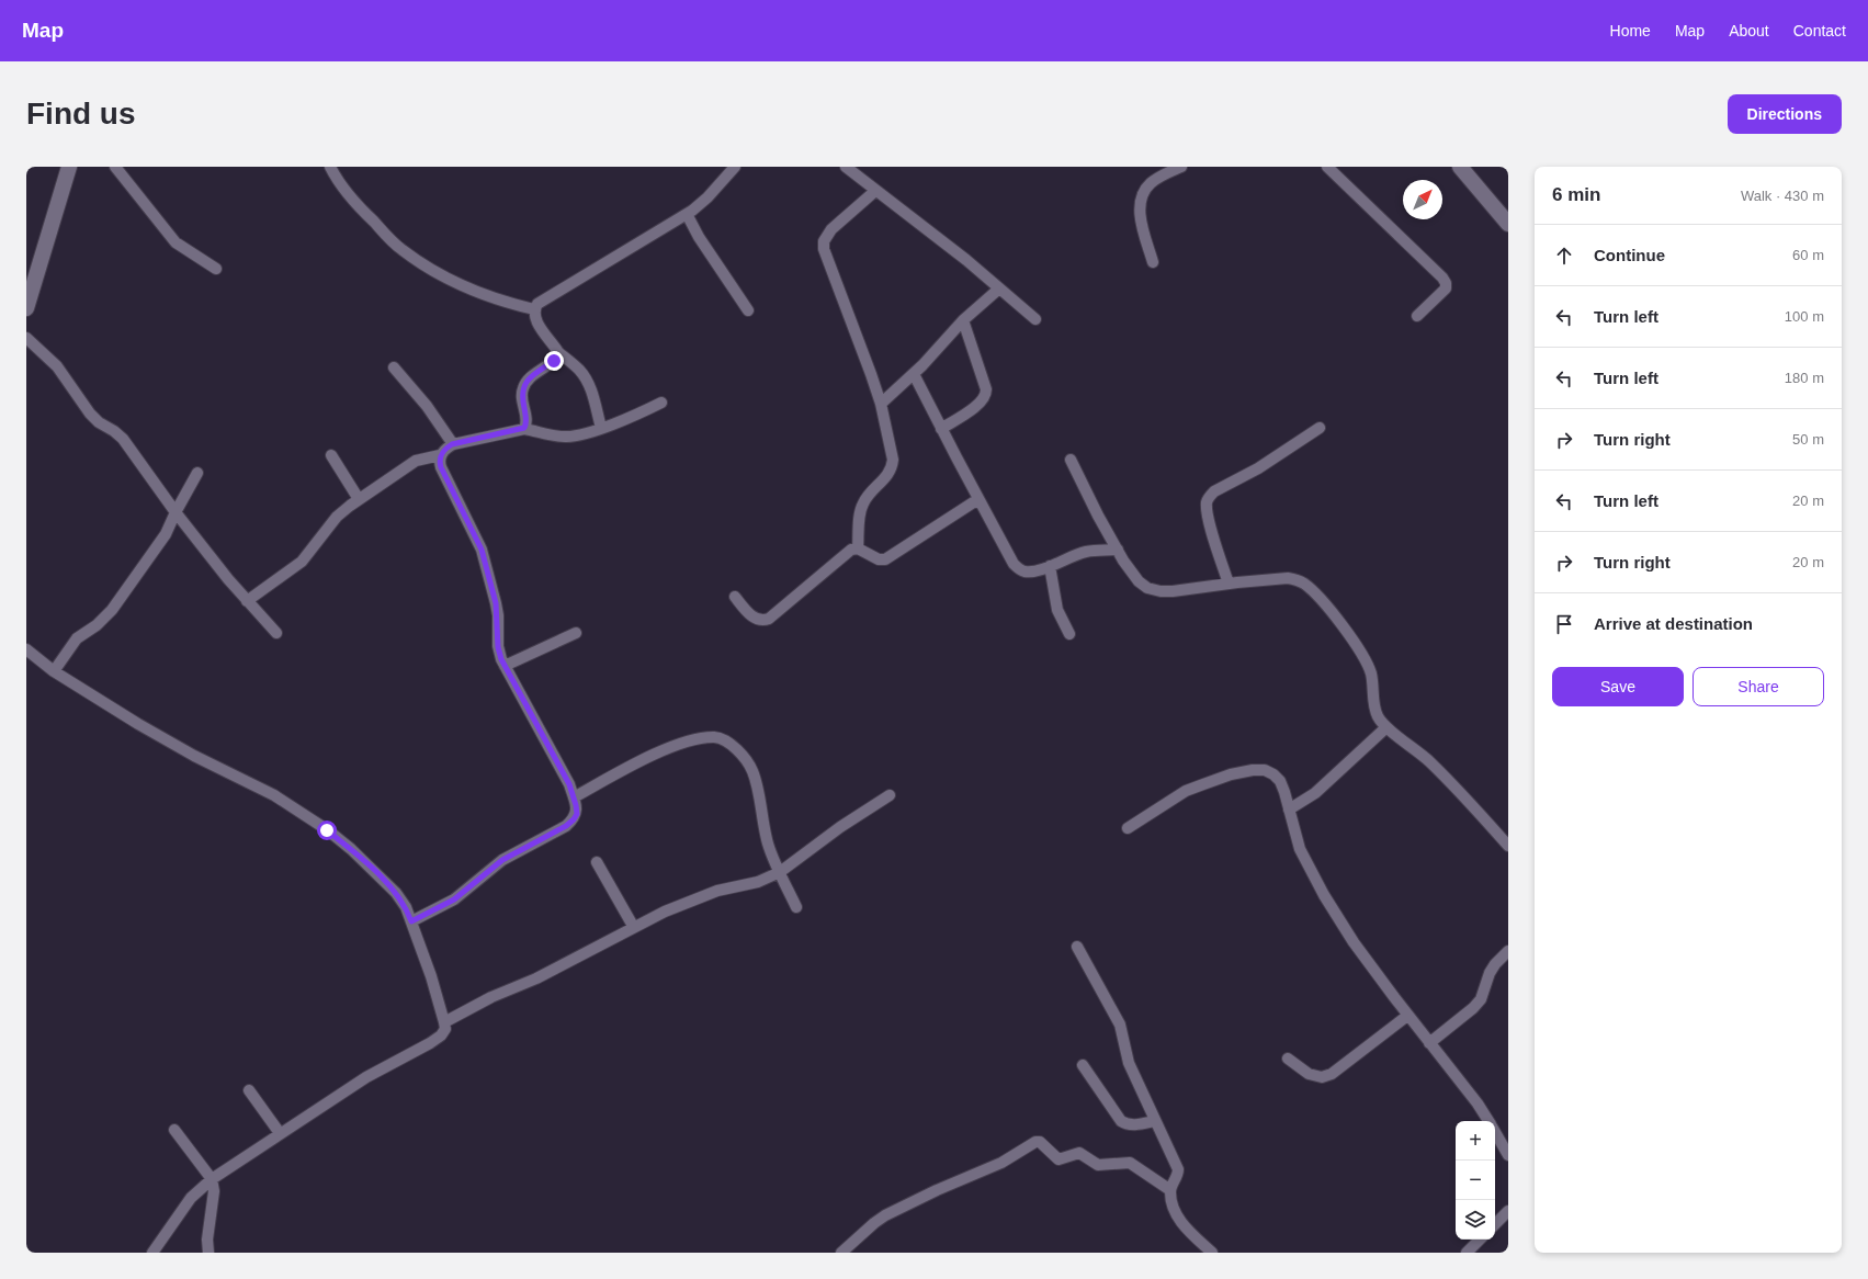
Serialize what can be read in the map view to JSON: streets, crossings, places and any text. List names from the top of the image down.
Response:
{
  "north": "top right",
  "page": {
    "header": "Map",
    "nav": [
      "Home",
      "Map",
      "About",
      "Contact"
    ],
    "buttons": [
      "Directions",
      ["Save", "Share"]
    ],
    "title": "Find us",
    "heading": ["6 min", "Walk · 430 m"],
    "list": [
      ["Continue", "60 m"],
      ["Turn left", "100 m"],
      ["Turn left", "180 m"],
      ["Turn right", "50 m"],
      ["Turn left", "20 m"],
      ["Turn right", "20 m"],
      "Arrive at destination"
    ],
    "map_buttons": ["+", "−"]
  }
}
